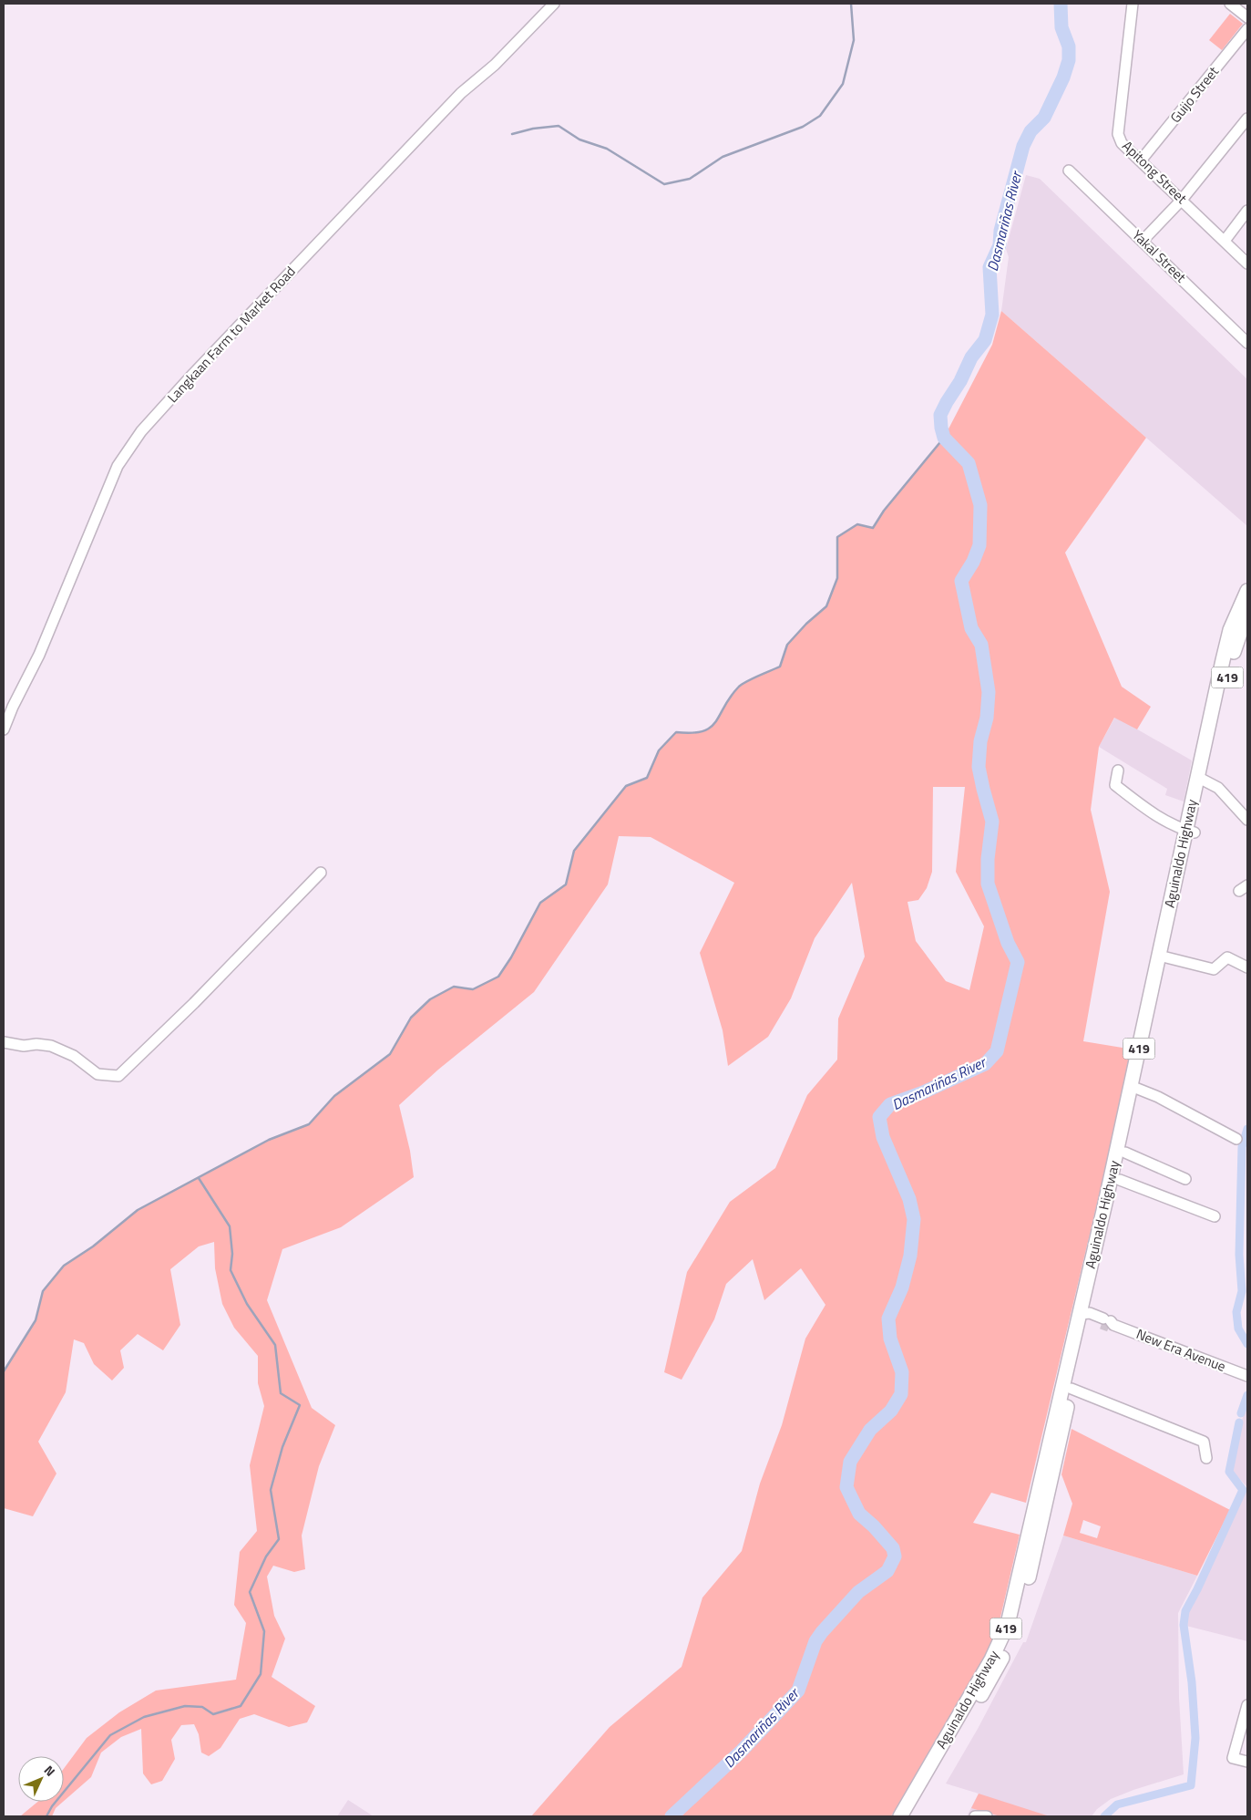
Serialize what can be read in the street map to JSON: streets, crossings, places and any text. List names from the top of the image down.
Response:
{
  "streets": {
    "main road": ["419", "Aguinaldo Highway"],
    "street": [
      "Guijo Street",
      "Apitong Street",
      "Yakal Street",
      "Langkaan Farm to Market Road",
      "New Era Avenue"
    ]
  },
  "crossings": [
    ["Guijo Street", "Apitong Street"],
    ["Aguinaldo Highway", "New Era Avenue"]
  ],
  "water": ["Dasmariñas River"],
  "north": "top right"
}
